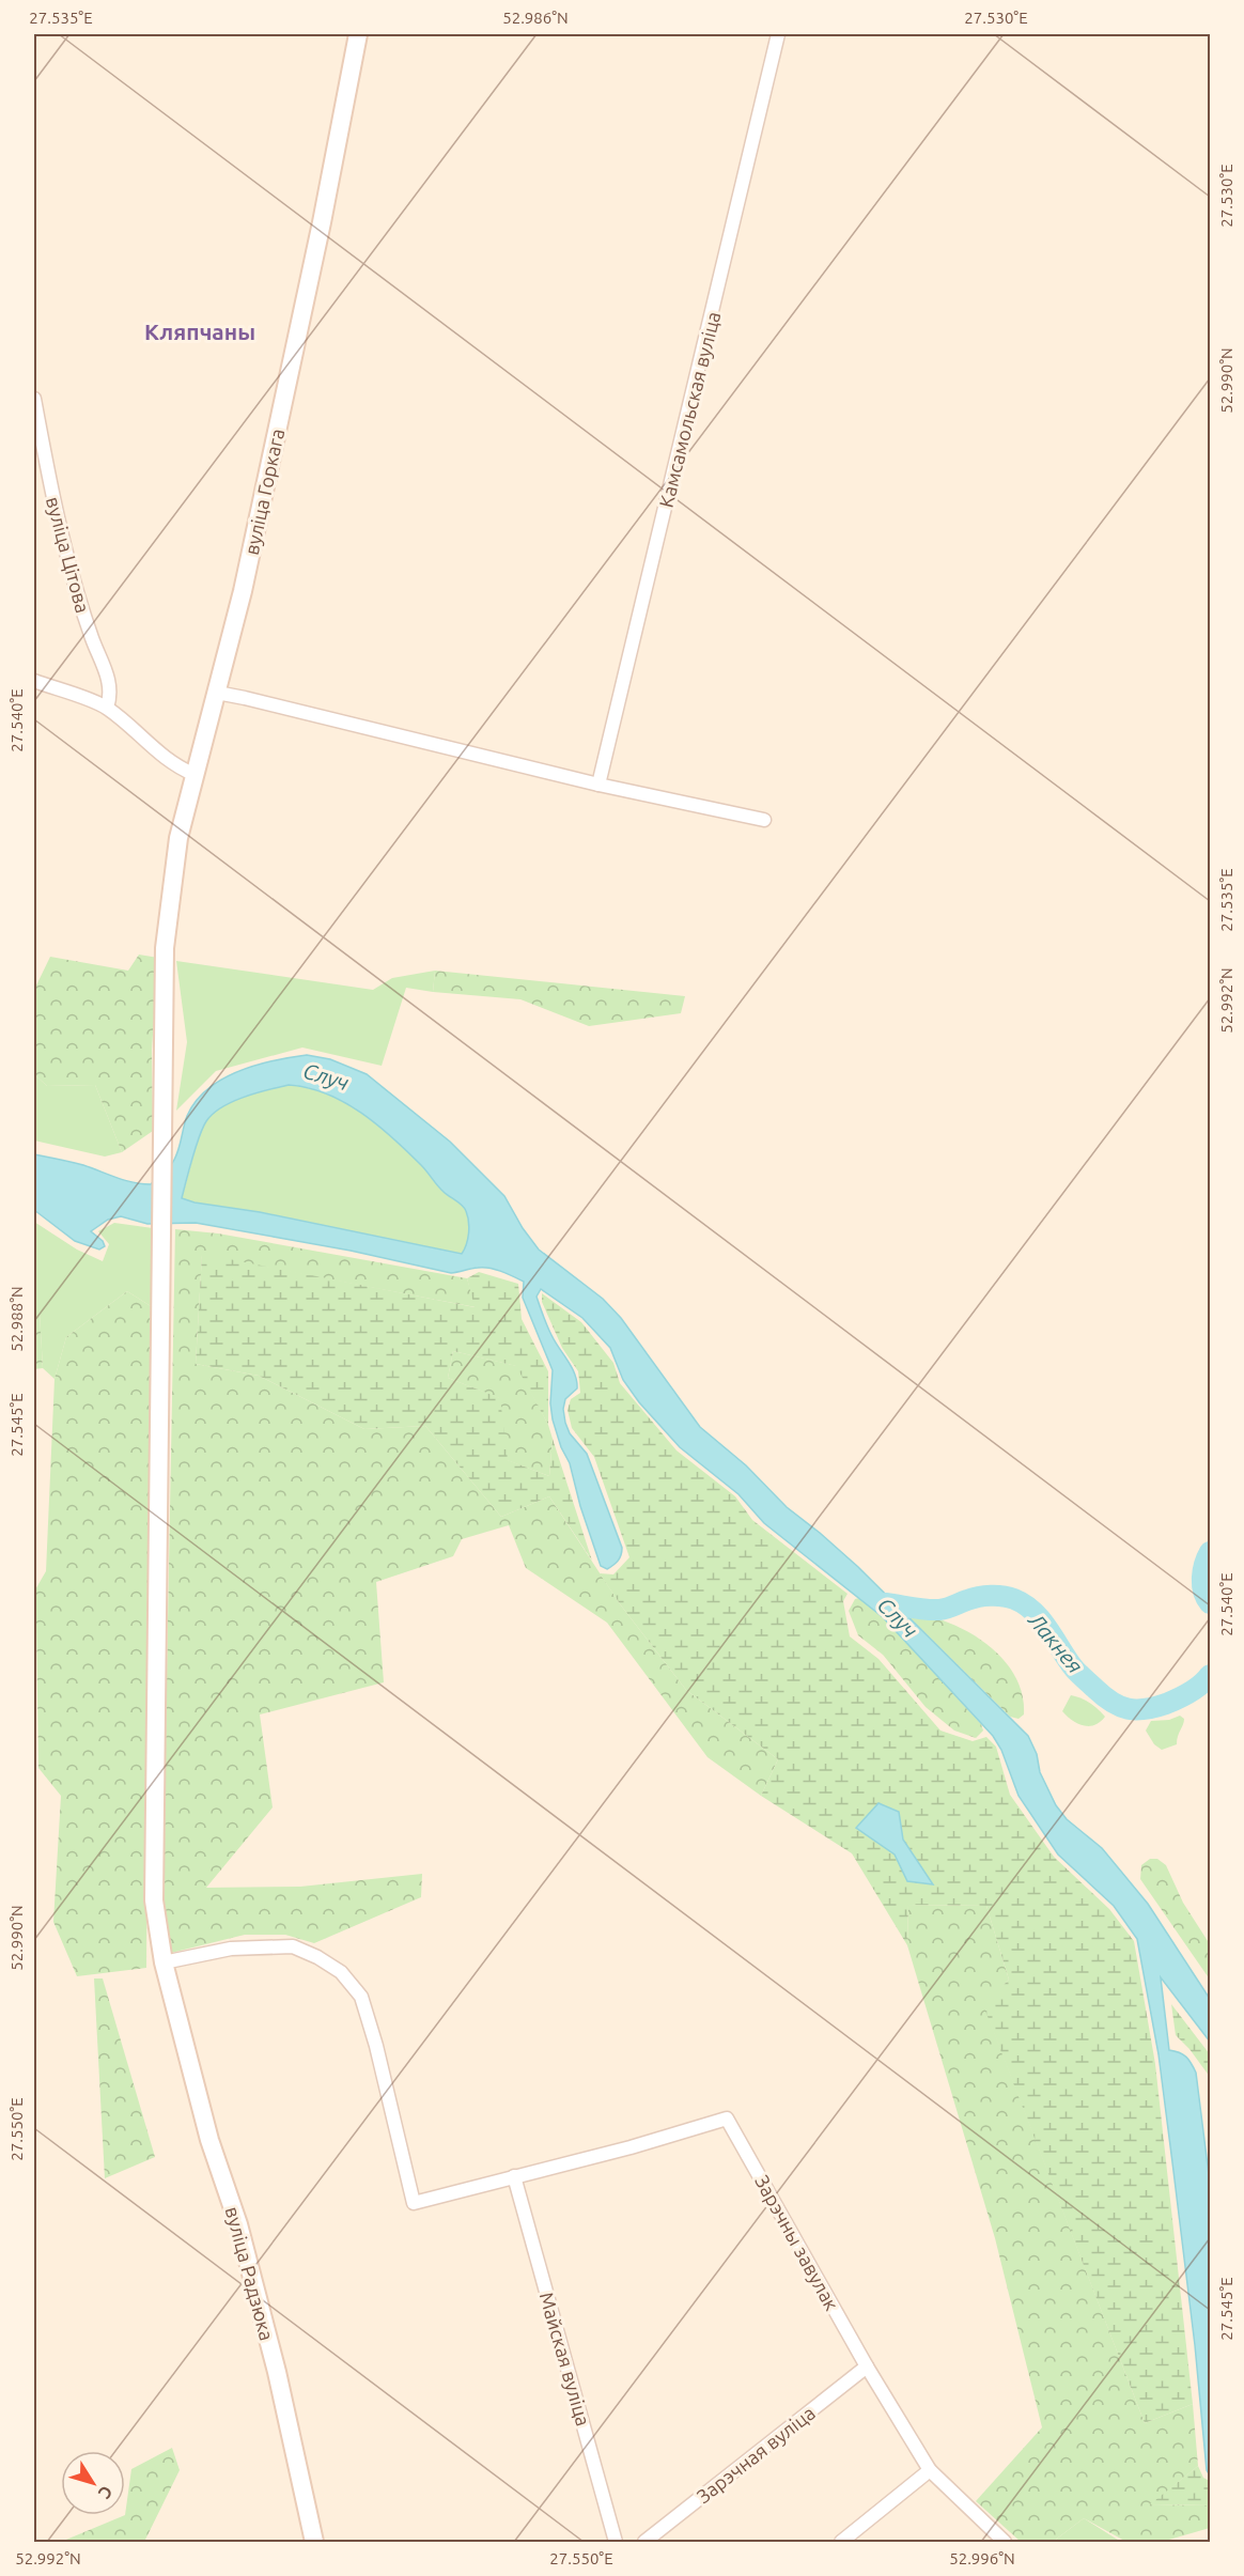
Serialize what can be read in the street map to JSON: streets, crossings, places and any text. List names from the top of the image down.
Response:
{
  "streets": {
    "main road": ["вуліца Горкага", "вуліца Радзюка"],
    "street": [
      "Камсамольская вуліца",
      "вуліца Цітова",
      "Зарэчны завулак",
      "Майская вуліца",
      "Зарэчная вуліца"
    ]
  },
  "crossings": [
    ["вуліца Горкага", "вуліца Радзюка"],
    ["Зарэчны завулак", "Майская вуліца"],
    ["Зарэчны завулак", "Зарэчная вуліца"]
  ],
  "districts": ["Кляпчаны"],
  "water": ["Случ", "Лакнея"],
  "north": "bottom right",
  "coordinates": [
    "27.535°E",
    "52.986°N",
    "27.530°E",
    "52.990°N",
    "27.540°E",
    "52.992°N",
    "52.988°N",
    "27.545°E",
    "27.550°E",
    "52.996°N"
  ]
}
